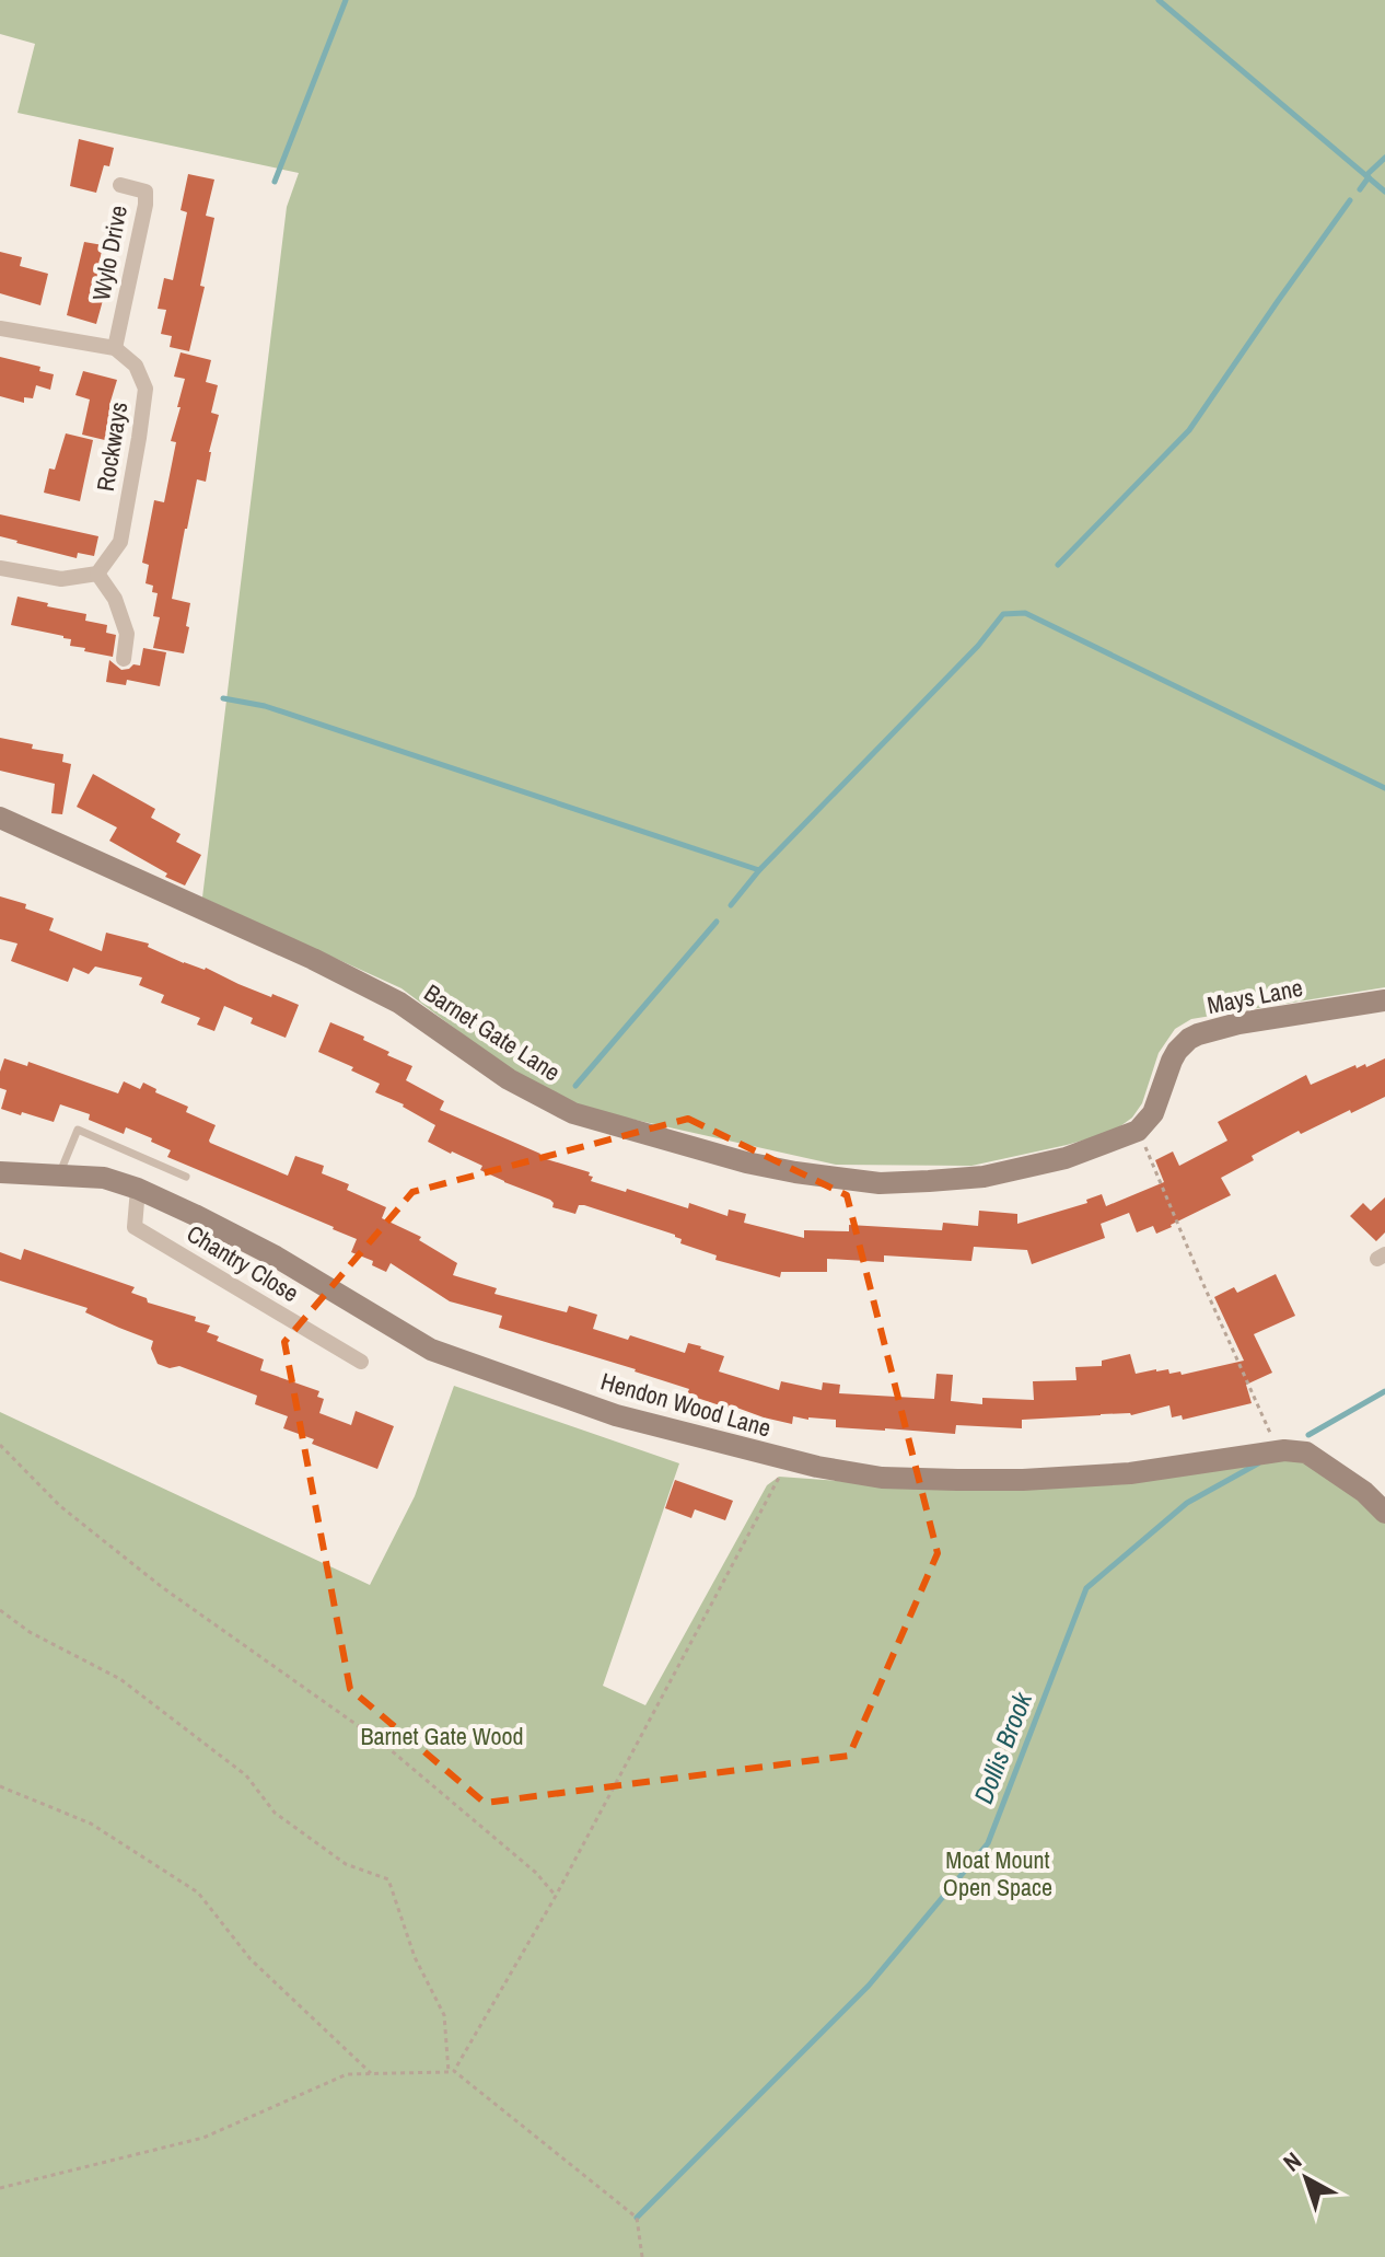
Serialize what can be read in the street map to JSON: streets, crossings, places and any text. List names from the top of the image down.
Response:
{
  "streets": {
    "street": [
      "Wylo Drive",
      "Rockways",
      "Mays Lane",
      "Barnet Gate Lane",
      "Chantry Close",
      "Hendon Wood Lane"
    ]
  },
  "crossings": [
    ["Wylo Drive", "Rockways"],
    ["Mays Lane", "Barnet Gate Lane"],
    ["Chantry Close", "Hendon Wood Lane"]
  ],
  "water": ["Dollis Brook"],
  "parks": ["Barnet Gate Wood", "Moat Mount Open Space"],
  "north": "top left"
}
